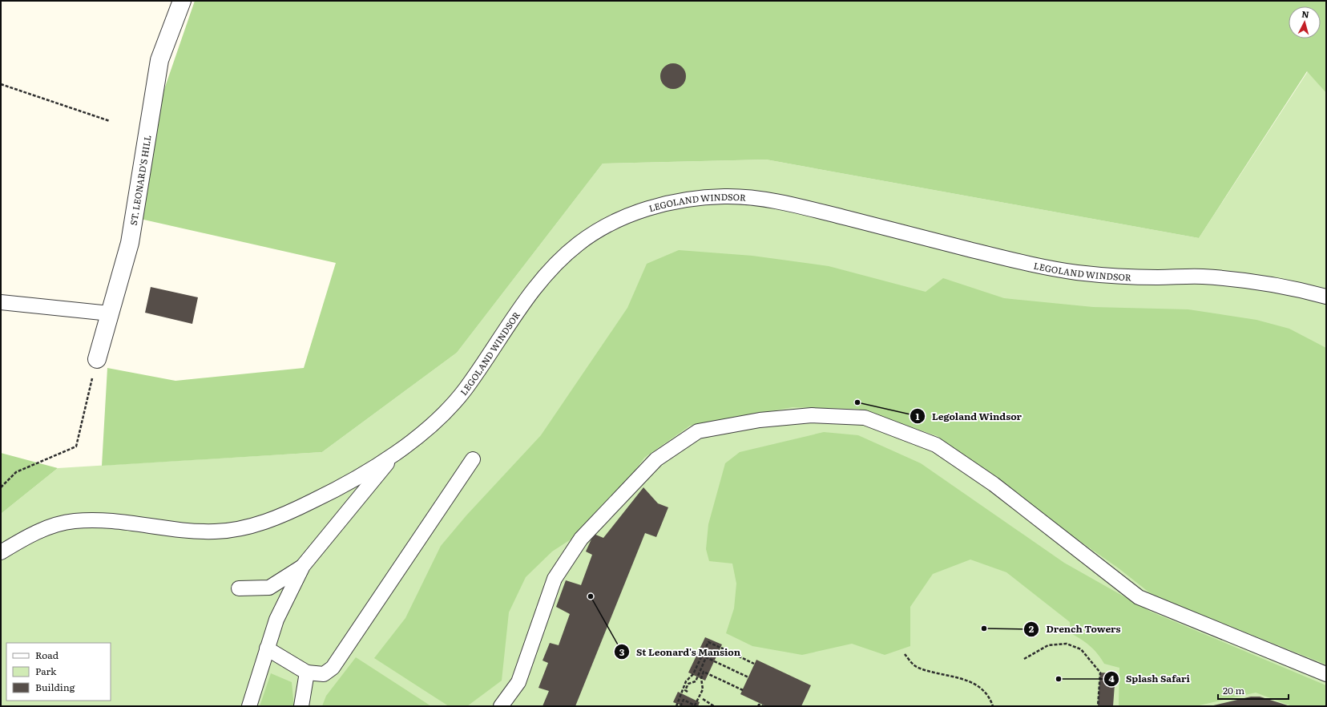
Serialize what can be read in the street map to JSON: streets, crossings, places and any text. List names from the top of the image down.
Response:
{
  "streets": {
    "street": ["ST. LEONARD'S HILL"],
    "lane": ["LEGOLAND WINDSOR"]
  },
  "places": [
    "Legoland Windsor",
    "St Leonard's Mansion",
    "Drench Towers",
    "Splash Safari"
  ],
  "legend": ["Road", "Park", "Building"],
  "scale_bar": "20 m",
  "north": "top"
}
